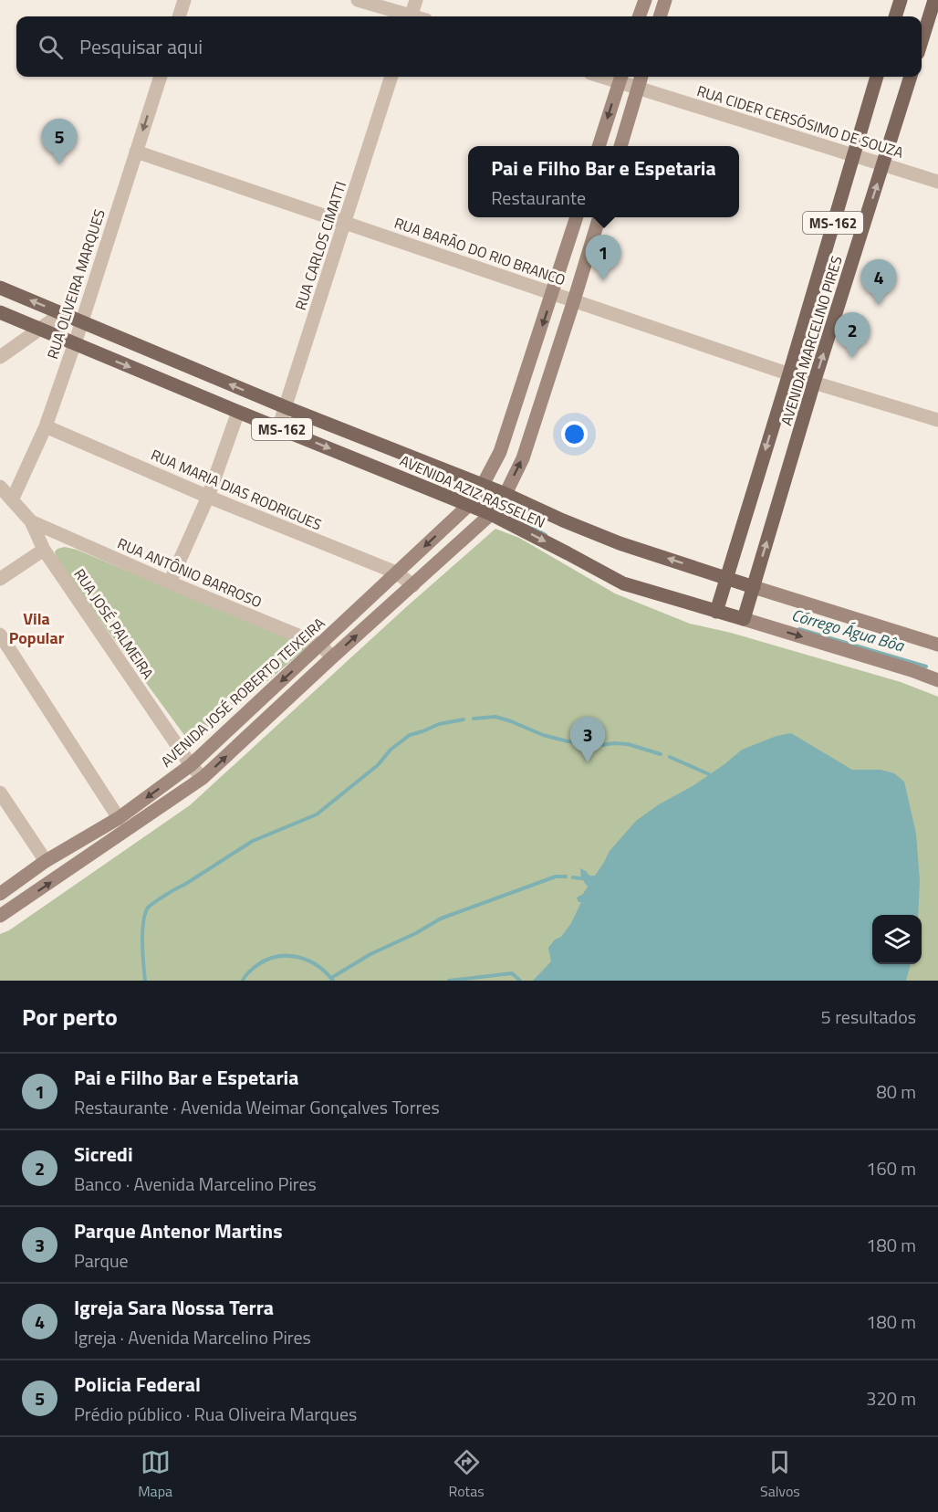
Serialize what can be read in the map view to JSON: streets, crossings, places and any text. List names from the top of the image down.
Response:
{
  "streets": {
    "main road": ["MS-162", "AVENIDA MARCELINO PIRES", "AVENIDA AZIZ RASSELEN"],
    "street": [
      "RUA CIDER CERSÓSIMO DE SOUZA",
      "RUA CARLOS CIMATTI",
      "RUA BARÃO DO RIO BRANCO",
      "RUA OLIVEIRA MARQUES",
      "RUA MARIA DIAS RODRIGUES",
      "RUA ANTÔNIO BARROSO",
      "RUA JOSÉ PALMEIRA",
      "AVENIDA JOSÉ ROBERTO TEIXEIRA"
    ]
  },
  "crossings": [
    ["RUA CIDER CERSÓSIMO DE SOUZA", "AVENIDA MARCELINO PIRES"],
    ["RUA CARLOS CIMATTI", "RUA BARÃO DO RIO BRANCO"],
    ["RUA CARLOS CIMATTI", "AVENIDA AZIZ RASSELEN"],
    ["RUA BARÃO DO RIO BRANCO", "RUA OLIVEIRA MARQUES"],
    ["RUA BARÃO DO RIO BRANCO", "AVENIDA MARCELINO PIRES"],
    ["RUA BARÃO DO RIO BRANCO", "AVENIDA JOSÉ ROBERTO TEIXEIRA"],
    ["RUA OLIVEIRA MARQUES", "RUA MARIA DIAS RODRIGUES"],
    ["RUA OLIVEIRA MARQUES", "AVENIDA AZIZ RASSELEN"],
    ["RUA OLIVEIRA MARQUES", "RUA JOSÉ PALMEIRA"],
    ["AVENIDA MARCELINO PIRES", "AVENIDA AZIZ RASSELEN"],
    ["RUA MARIA DIAS RODRIGUES", "AVENIDA JOSÉ ROBERTO TEIXEIRA"],
    ["AVENIDA AZIZ RASSELEN", "AVENIDA JOSÉ ROBERTO TEIXEIRA"],
    ["RUA ANTÔNIO BARROSO", "RUA JOSÉ PALMEIRA"],
    ["RUA ANTÔNIO BARROSO", "AVENIDA JOSÉ ROBERTO TEIXEIRA"],
    ["RUA JOSÉ PALMEIRA", "AVENIDA JOSÉ ROBERTO TEIXEIRA"]
  ],
  "districts": ["Vila Popular"],
  "water": ["Córrego Água Bôa"],
  "page": {
    "search": "Pesquisar aqui",
    "pins": [
      "5",
      "1",
      "4",
      "2",
      "3"
    ],
    "popup": ["Pai e Filho Bar e Espetaria", "Restaurante"],
    "heading": ["Por perto", "5 resultados"],
    "list": [
      {
        "mark": "1",
        "name": "Pai e Filho Bar e Espetaria",
        "note": "Restaurante · Avenida Weimar Gonçalves Torres",
        "value": "80 m"
      },
      {
        "mark": "2",
        "name": "Sicredi",
        "note": "Banco · Avenida Marcelino Pires",
        "value": "160 m"
      },
      {
        "mark": "3",
        "name": "Parque Antenor Martins",
        "note": "Parque",
        "value": "180 m"
      },
      {
        "mark": "4",
        "name": "Igreja Sara Nossa Terra",
        "note": "Igreja · Avenida Marcelino Pires",
        "value": "180 m"
      },
      {
        "mark": "5",
        "name": "Policia Federal",
        "note": "Prédio público · Rua Oliveira Marques",
        "value": "320 m"
      }
    ],
    "nav": ["Mapa", "Rotas", "Salvos"]
  }
}
